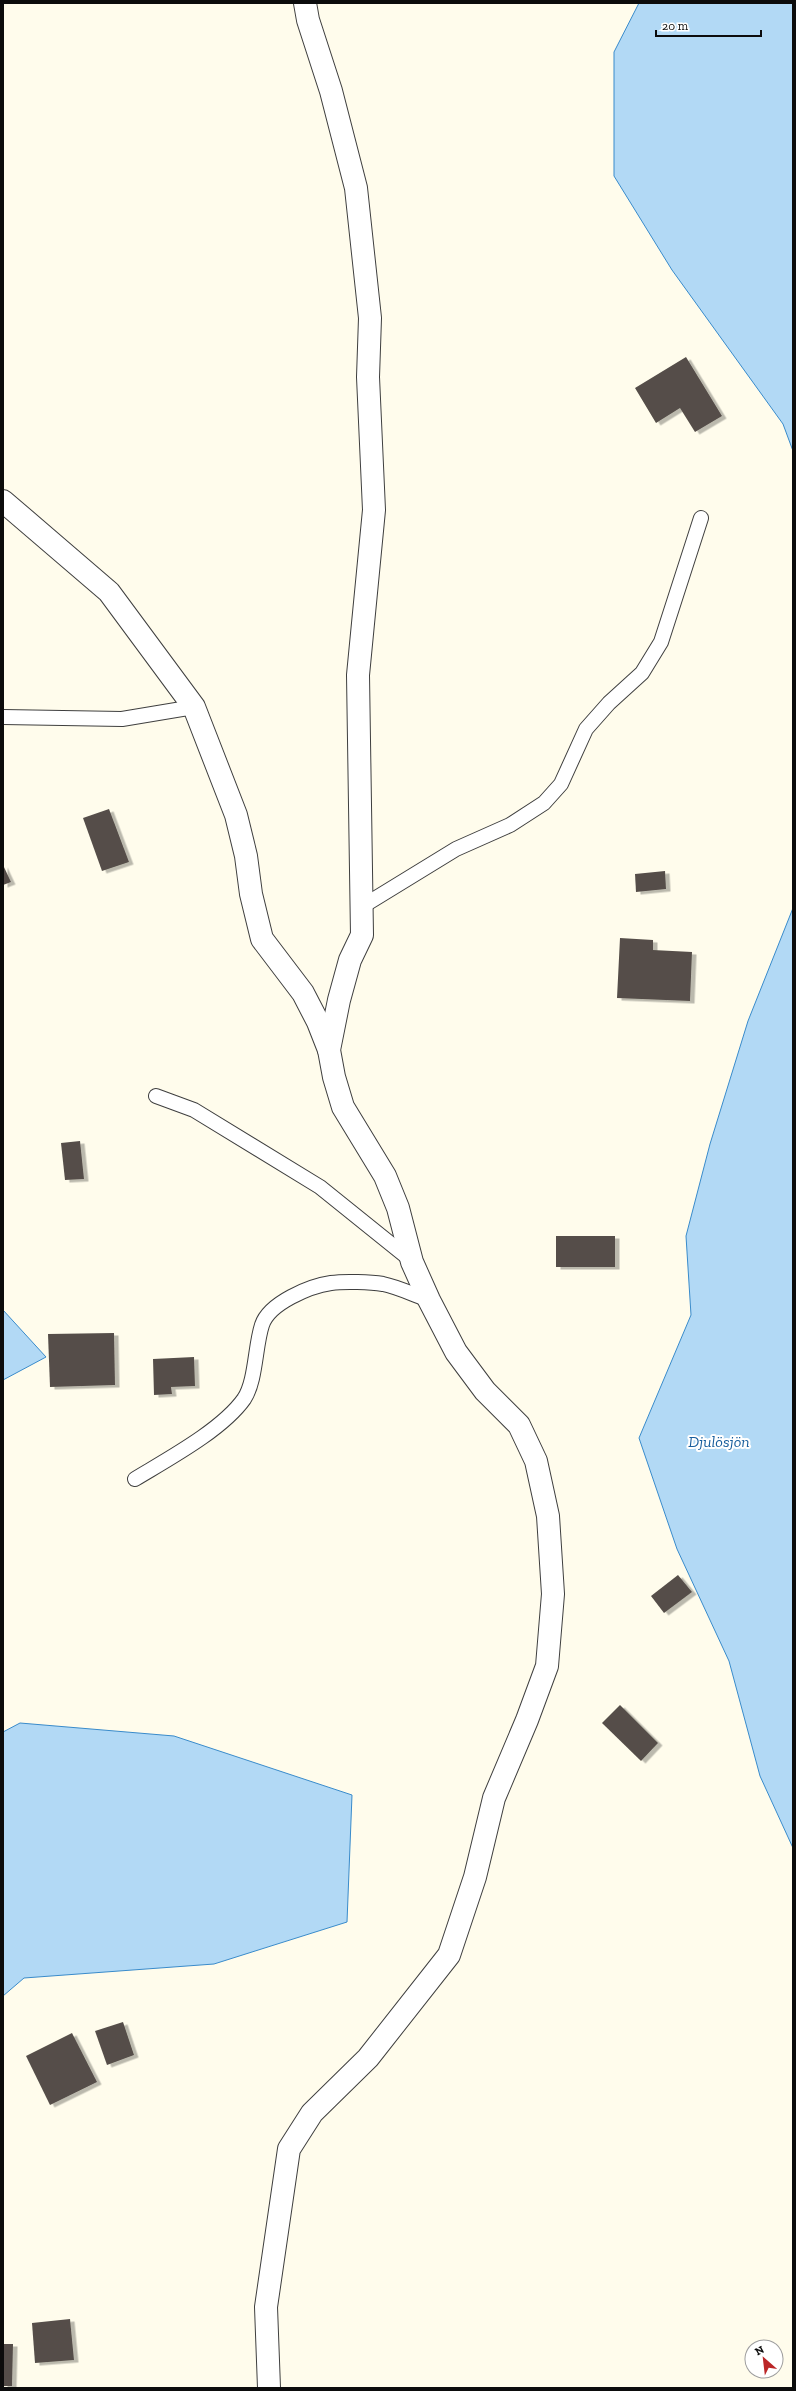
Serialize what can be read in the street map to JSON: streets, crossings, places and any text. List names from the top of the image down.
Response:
{
  "water": ["Djulösjön"],
  "scale_bar": "20 m",
  "north": "top left"
}
